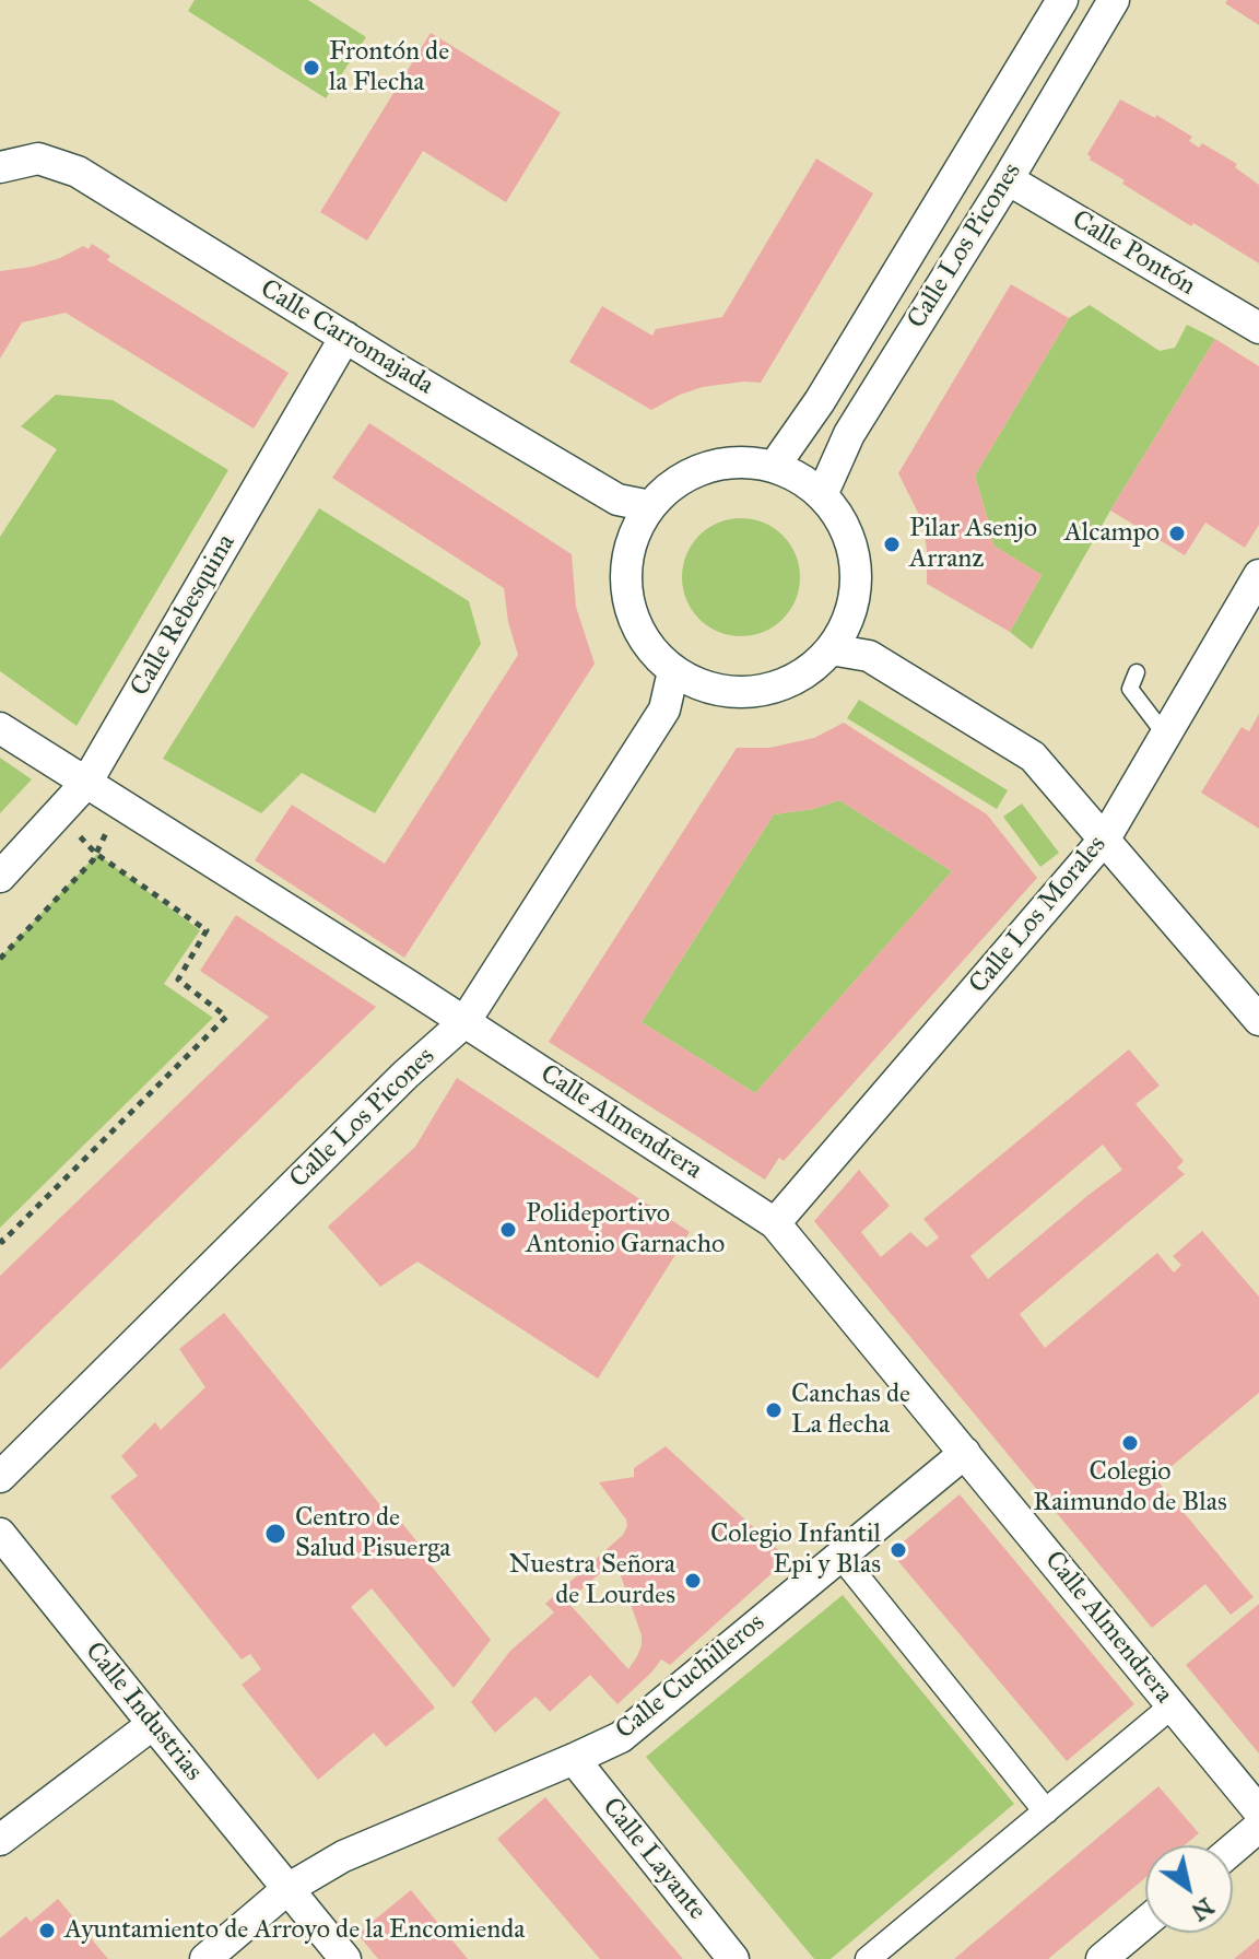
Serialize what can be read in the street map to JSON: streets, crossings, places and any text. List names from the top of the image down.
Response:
{
  "streets": {
    "street": [
      "Calle Los Picones",
      "Calle Pontón",
      "Calle Carromajada",
      "Calle Rebesquina",
      "Calle Los Morales",
      "Calle Almendrera",
      "Calle Cuchilleros",
      "Calle Industrias",
      "Calle Layante"
    ]
  },
  "crossings": [
    ["Calle Los Picones", "Calle Pontón"],
    ["Calle Los Picones", "Calle Carromajada"],
    ["Calle Los Picones", "Calle Almendrera"],
    ["Calle Carromajada", "Calle Rebesquina"],
    ["Calle Rebesquina", "Calle Almendrera"],
    ["Calle Los Morales", "Calle Almendrera"],
    ["Calle Almendrera", "Calle Cuchilleros"],
    ["Calle Cuchilleros", "Calle Industrias"],
    ["Calle Cuchilleros", "Calle Layante"]
  ],
  "places": [
    "Frontón de la Flecha",
    "Alcampo",
    "Pilar Asenjo Arranz",
    "Polideportivo Antonio Garnacho",
    "Canchas de La flecha",
    "Colegio Raimundo de Blas",
    "Centro de Salud Pisuerga",
    "Colegio Infantil Epi y Blas",
    "Nuestra Señora de Lourdes",
    "Ayuntamiento de Arroyo de la Encomienda"
  ],
  "north": "bottom right"
}
